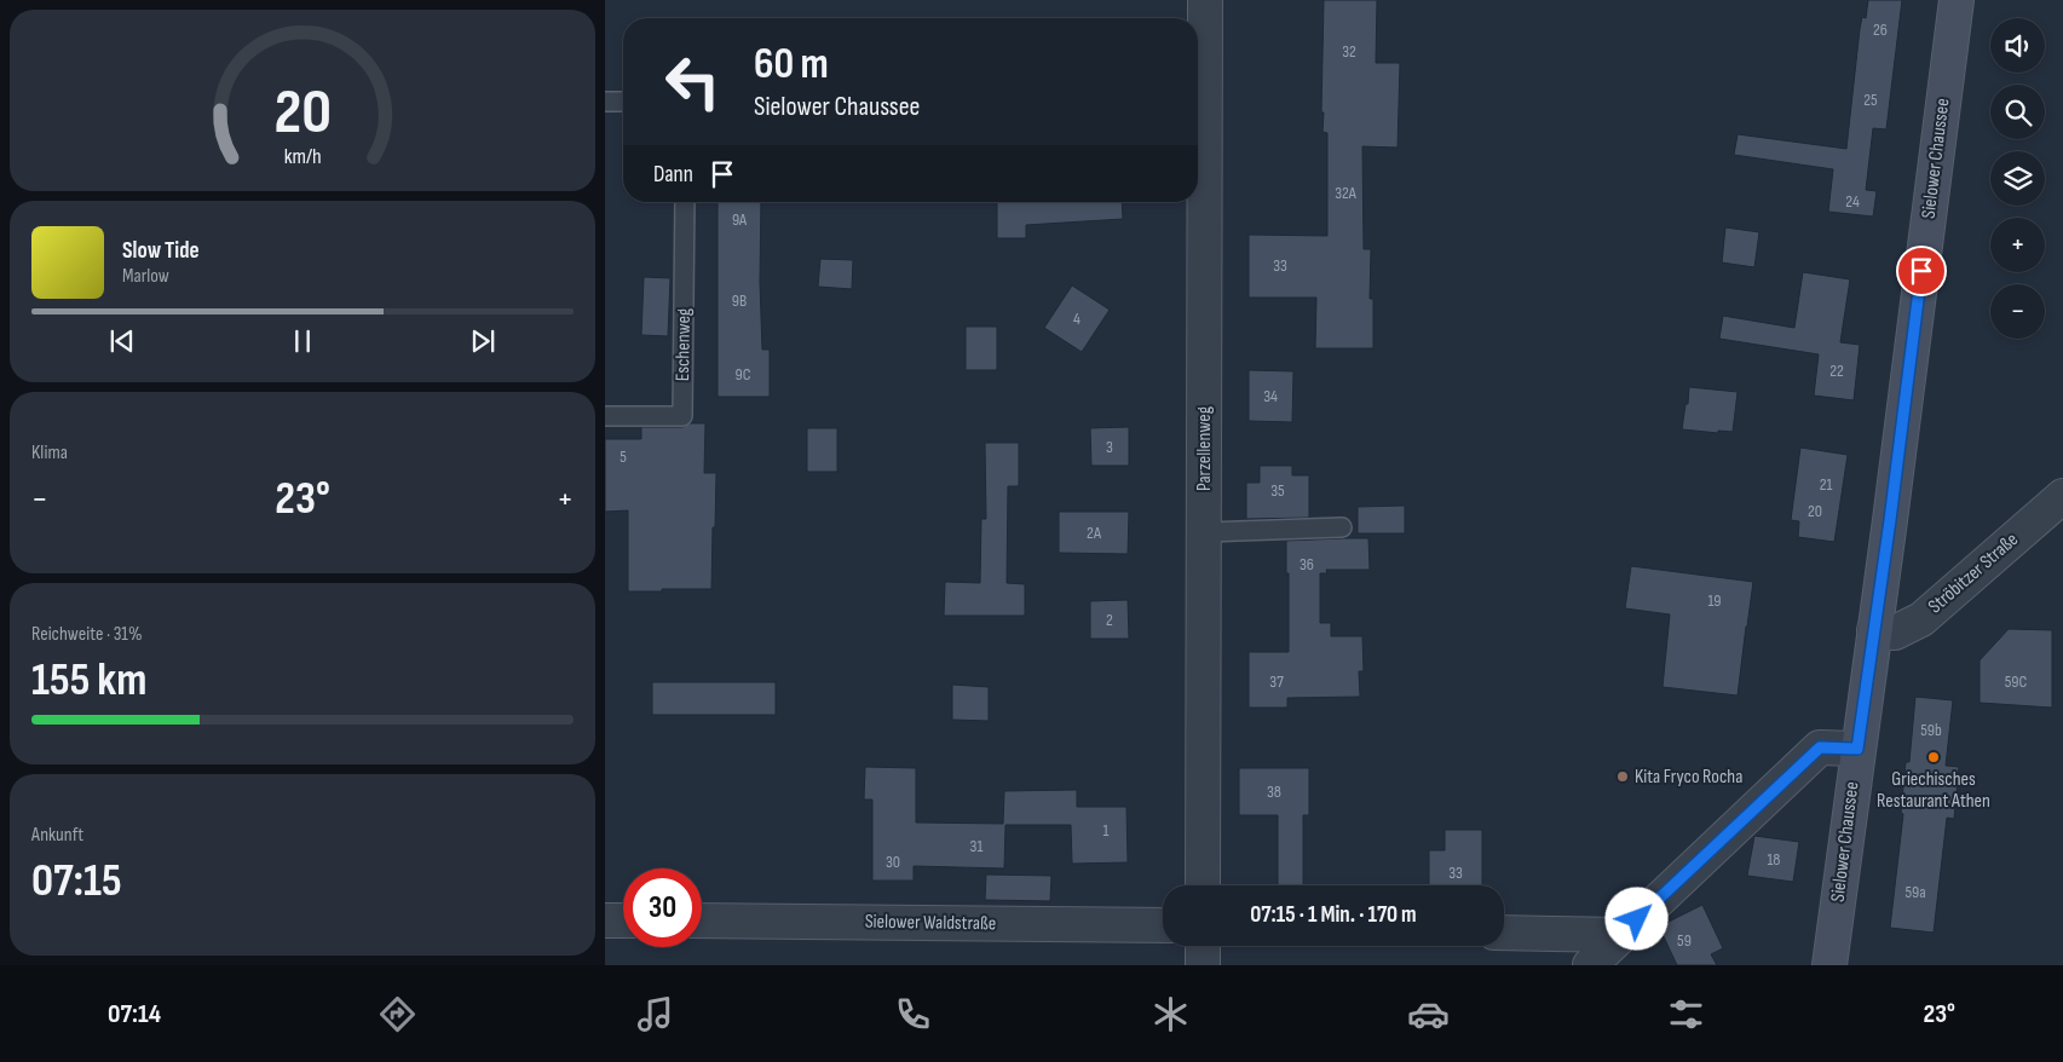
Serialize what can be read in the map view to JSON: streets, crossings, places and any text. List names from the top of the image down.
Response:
{
  "streets": {
    "main road": ["Sielower Chaussee"],
    "street": ["Parzellenweg", "Ströbitzer Straße", "Sielower Waldstraße"],
    "lane": ["Eschenweg"]
  },
  "crossings": [
    ["Sielower Chaussee", "Ströbitzer Straße"]
  ],
  "places": ["Griechisches Restaurant Athen", "Kita Fryco Rocha"],
  "house_numbers": [
    "26",
    "32",
    "25",
    "32A",
    "24",
    "9A",
    "33",
    "9B",
    "4",
    "22",
    "9C",
    "34",
    "3",
    "5",
    "21",
    "35",
    "20",
    "2A",
    "36",
    "19",
    "2",
    "37",
    "59C",
    "59b",
    "38",
    "1",
    "31",
    "18",
    "30",
    "33",
    "59a",
    "59"
  ],
  "page": {
    "map_buttons": ["+", "−"],
    "turn": ["60 m", "Sielower Chaussee"],
    "then": "Dann",
    "song": ["Slow Tide", "Marlow"],
    "tile": [
      "Klima",
      ["Reichweite · 31%", "155 km"],
      ["Ankunft", "07:15"]
    ],
    "heat": ["−", "23°", "+"],
    "limit": "30",
    "trip": "07:15 · 1 Min. · 170 m",
    "tabs": ["07:14", "23°"],
    "gauge": ["20", "km/h"]
  }
}
